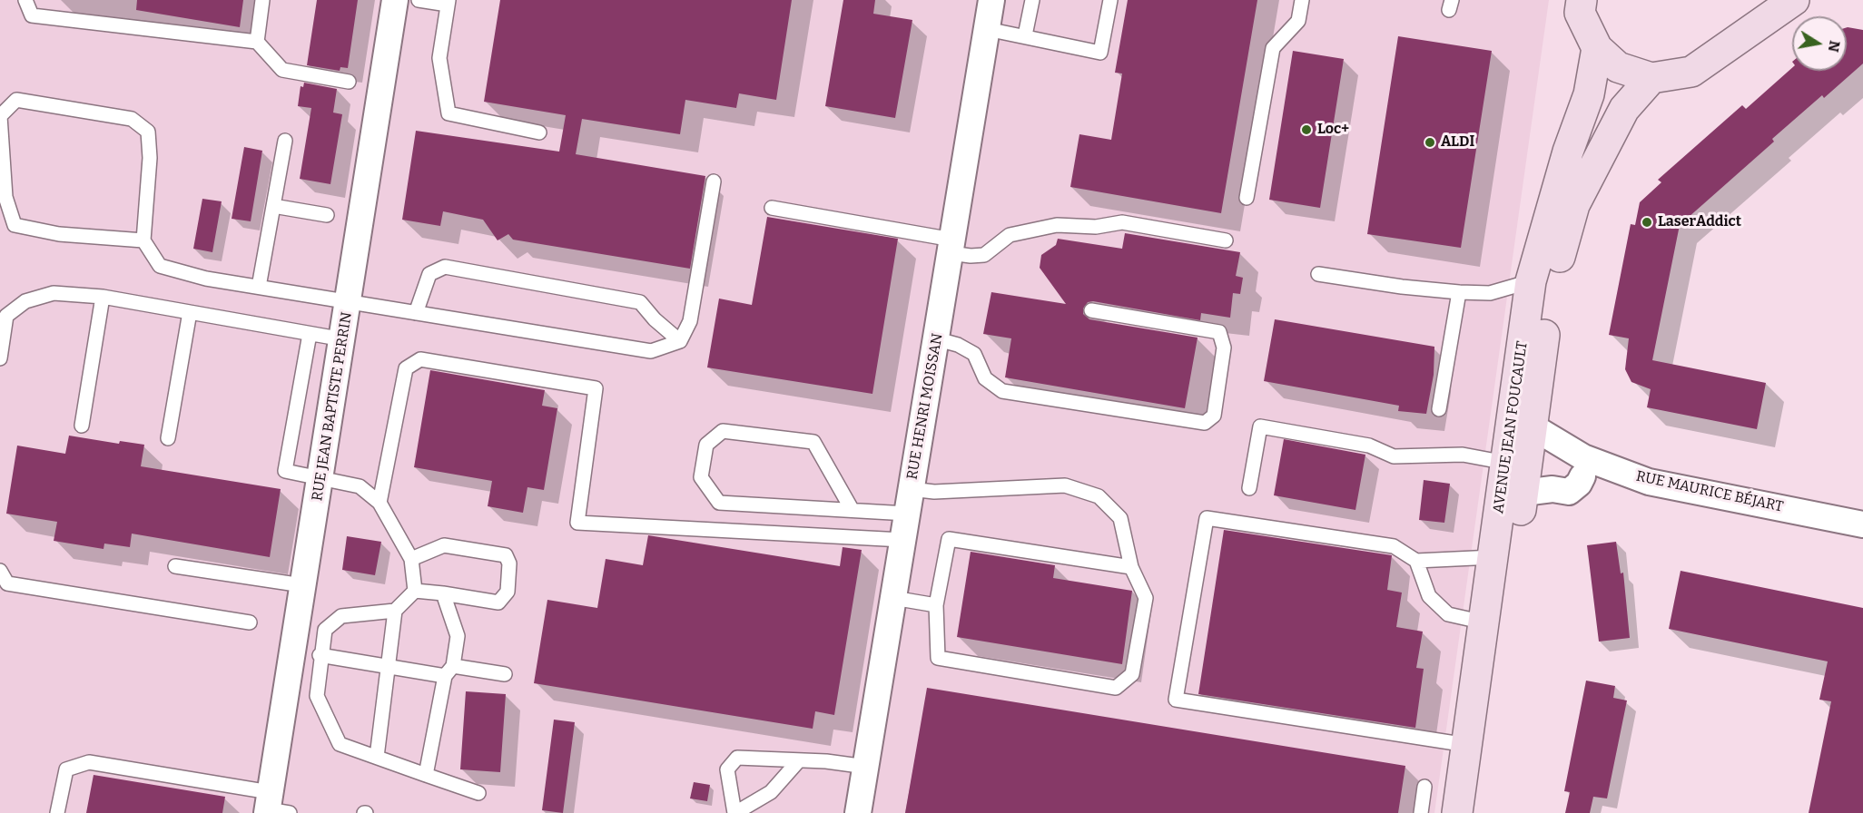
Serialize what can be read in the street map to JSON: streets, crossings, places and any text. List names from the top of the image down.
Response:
{
  "streets": {
    "main road": ["AVENUE JEAN FOUCAULT"],
    "street": ["RUE JEAN BAPTISTE PERRIN", "RUE HENRI MOISSAN", "RUE MAURICE BÉJART"]
  },
  "crossings": [
    ["AVENUE JEAN FOUCAULT", "RUE MAURICE BÉJART"]
  ],
  "places": ["Loc+", "ALDI", "LaserAddict"],
  "north": "right"
}
